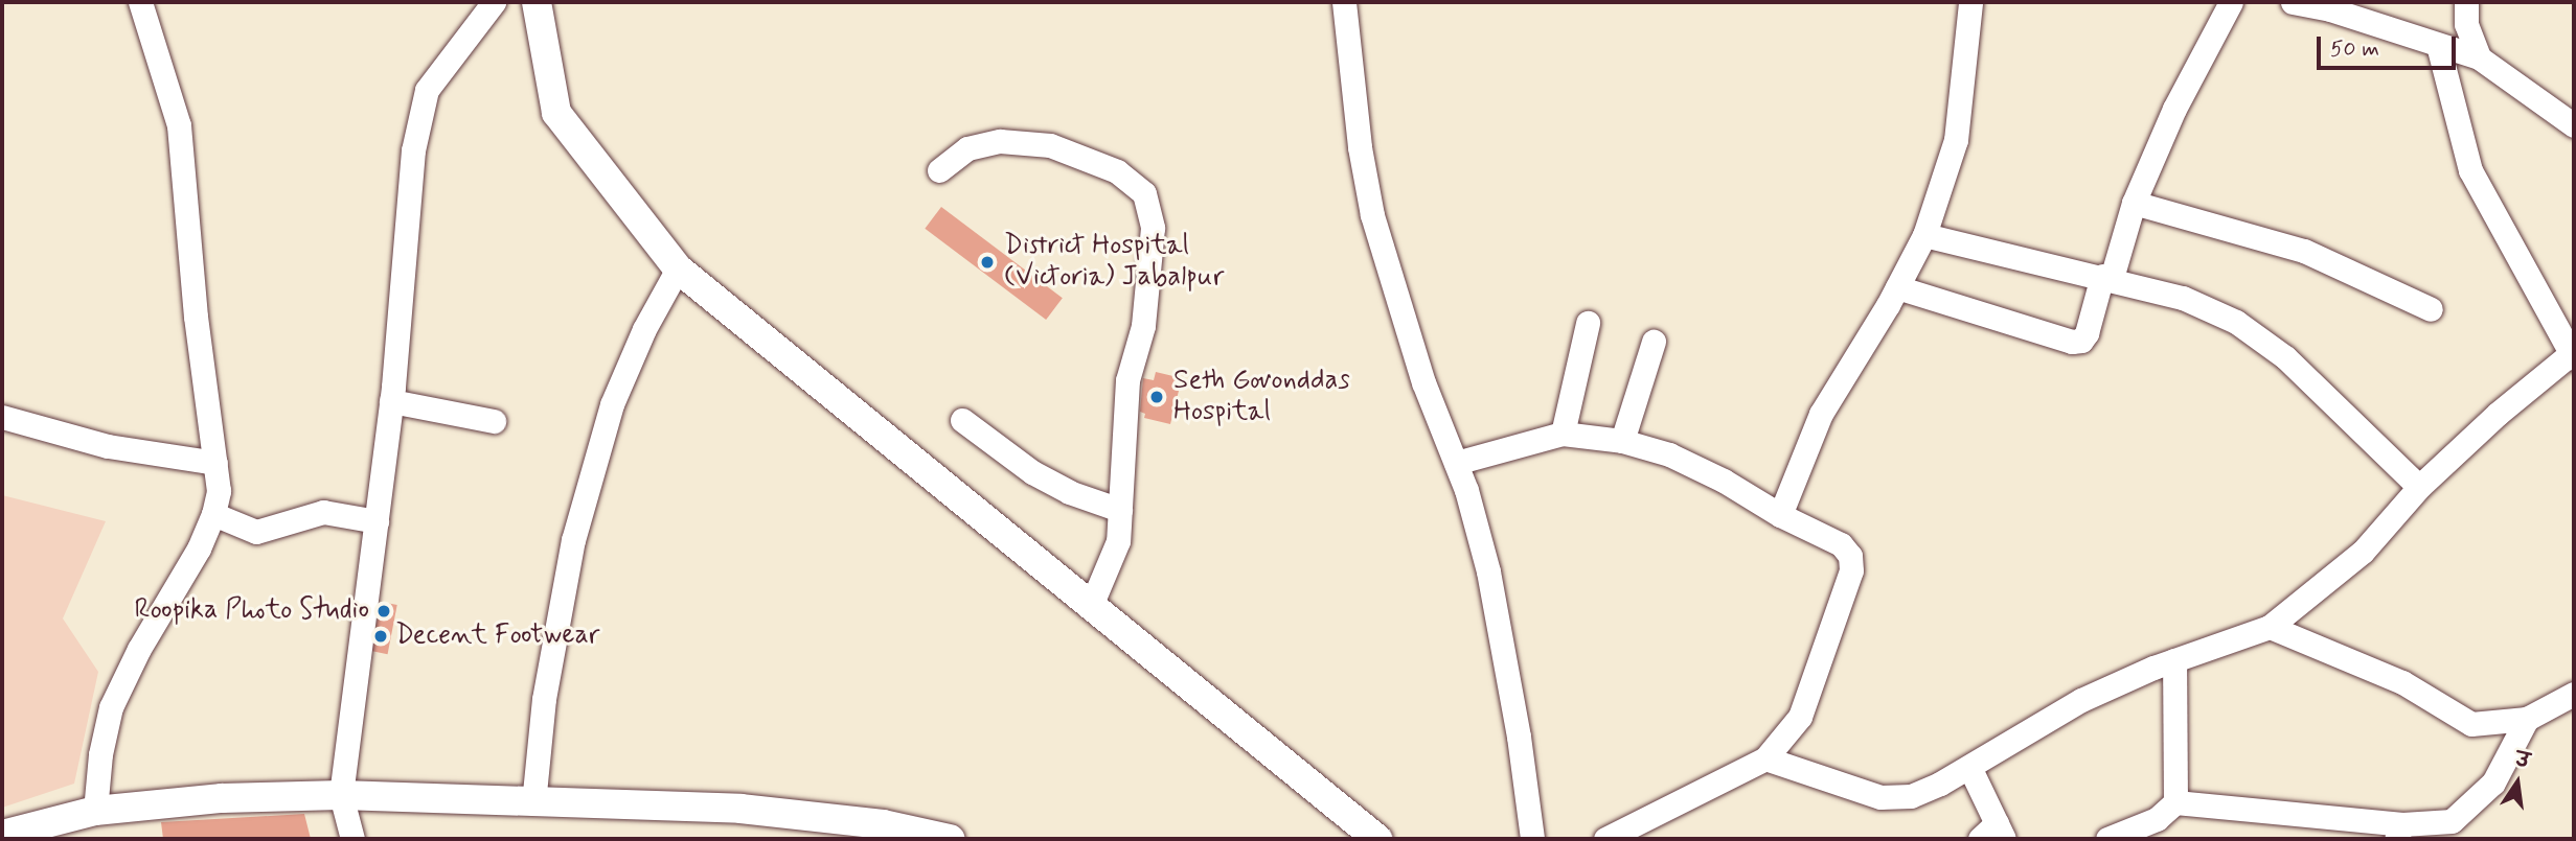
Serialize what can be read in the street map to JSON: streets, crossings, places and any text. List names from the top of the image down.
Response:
{
  "places": [
    "District Hospital (Victoria) Jabalpur",
    "Seth Govonddas Hospital",
    "Roopika Photo Studio",
    "Decent Footwear"
  ],
  "scale_bar": "50 m",
  "north": "top"
}
